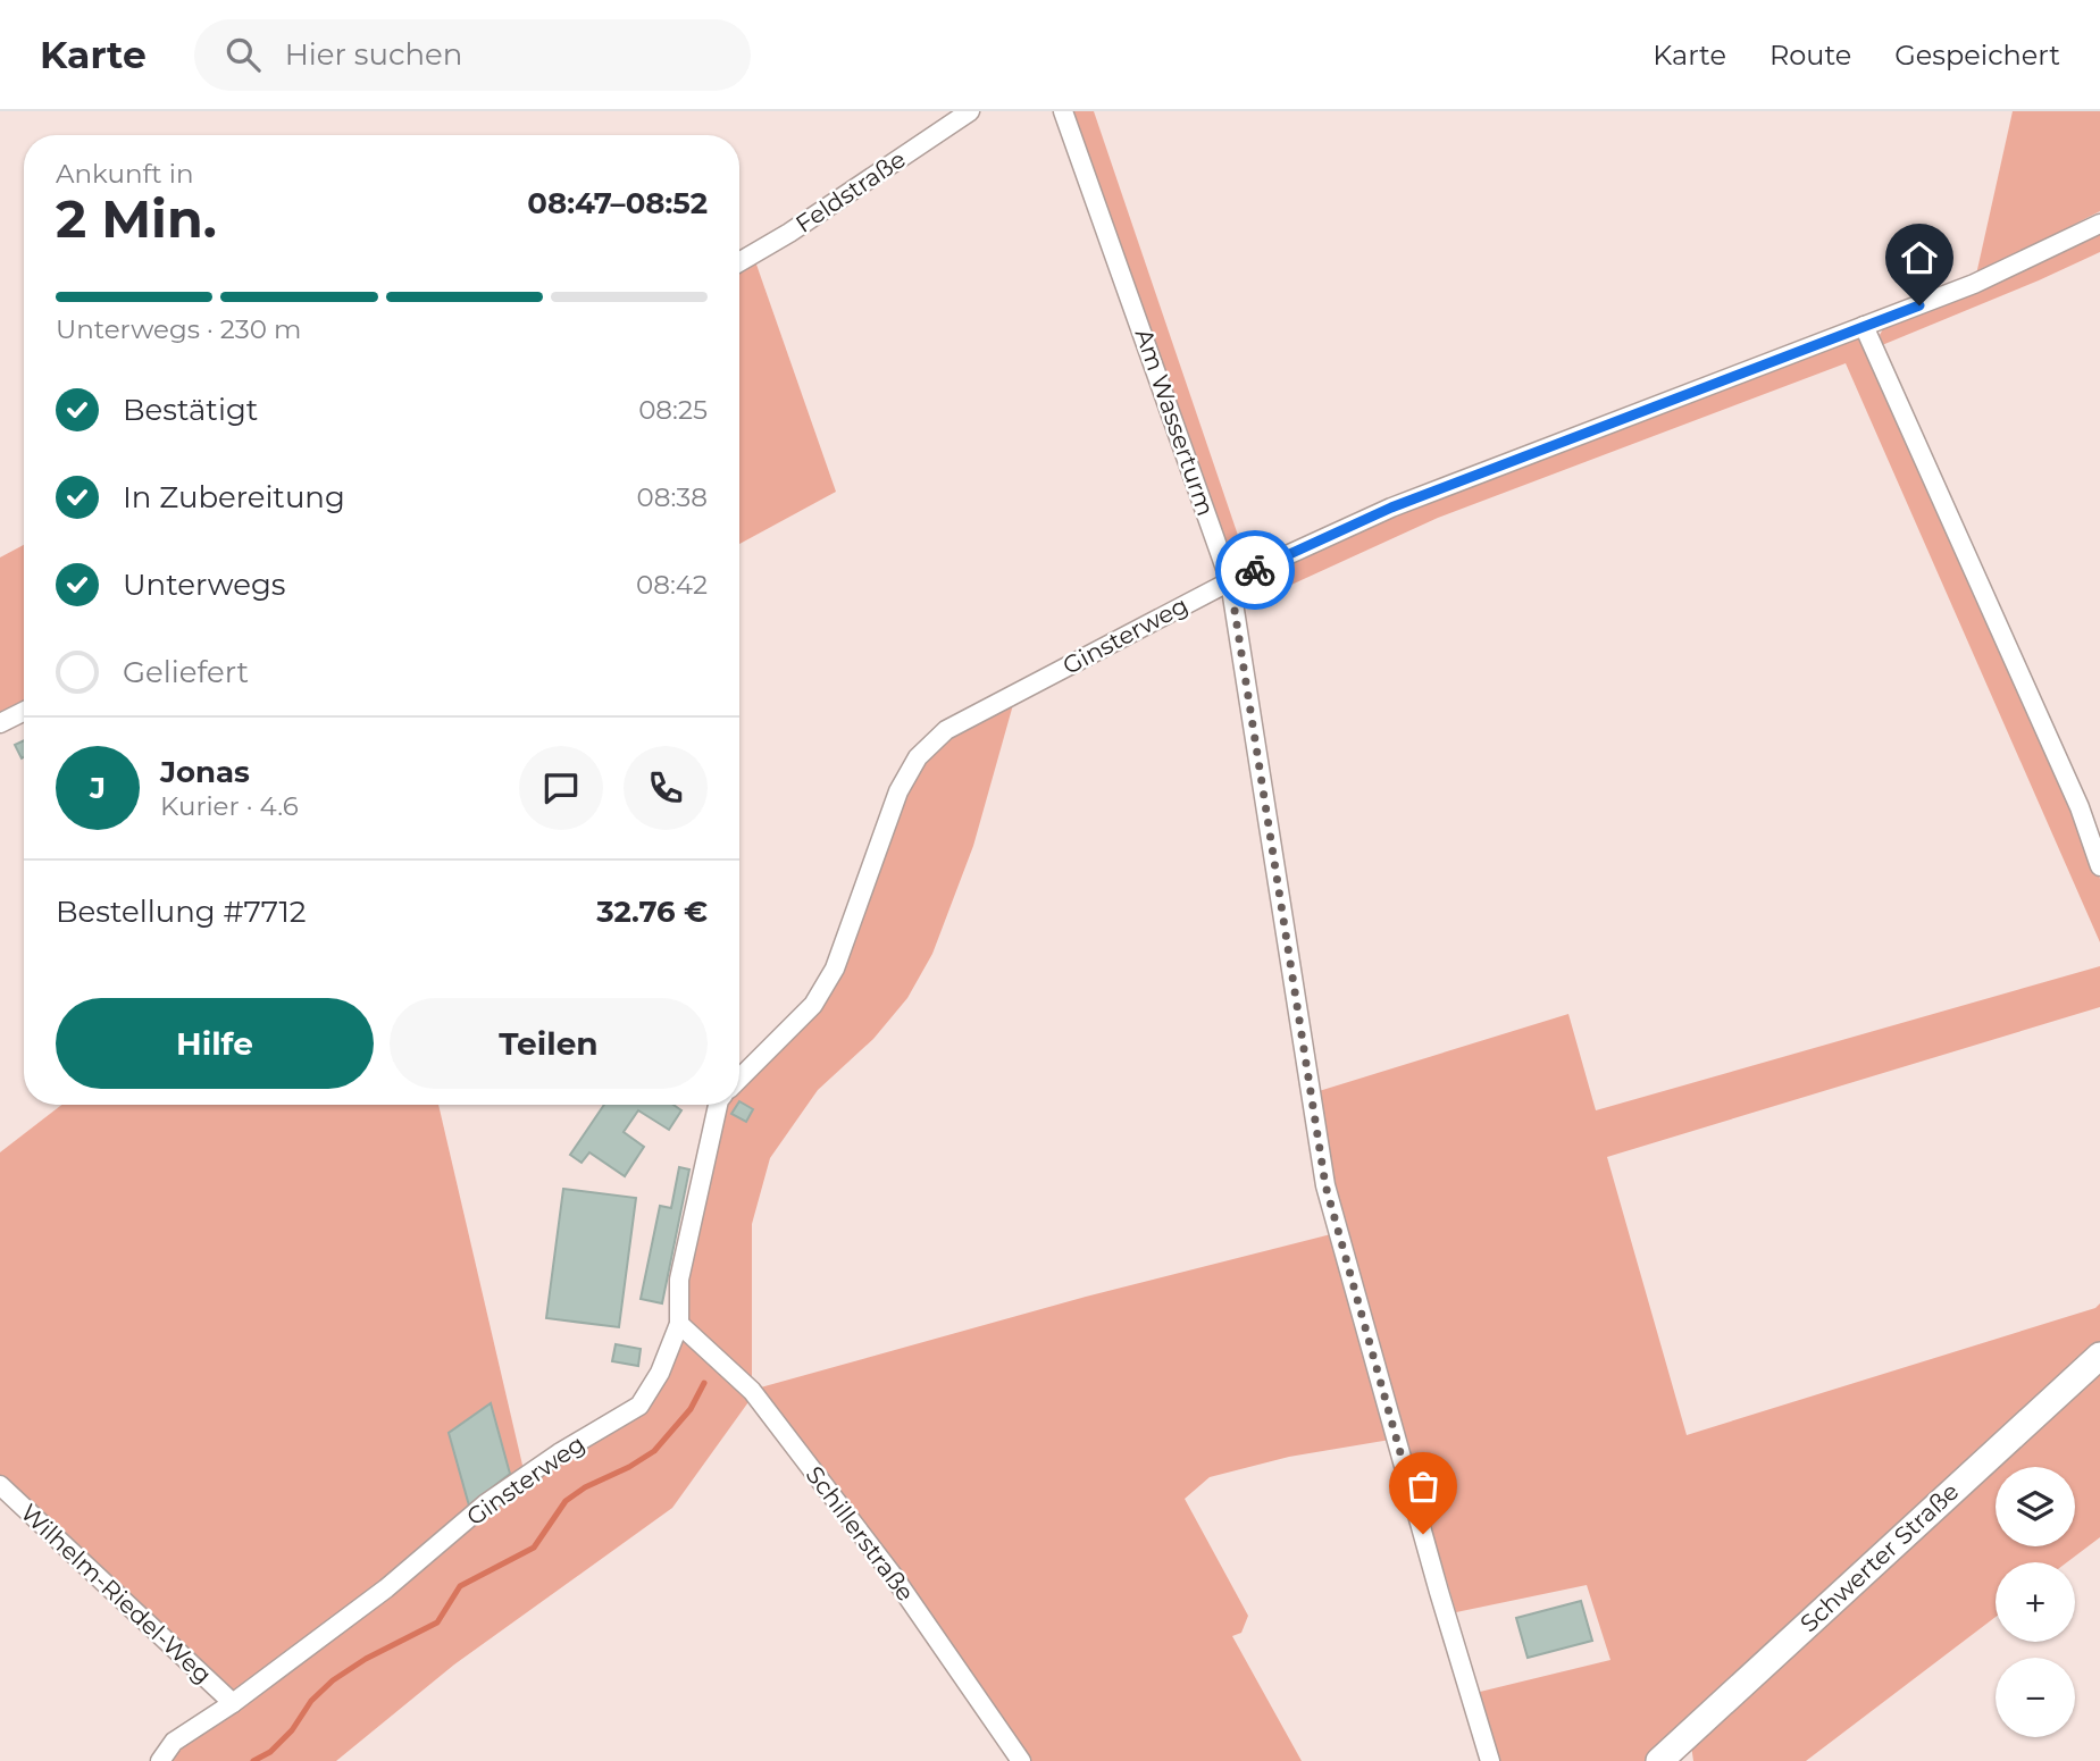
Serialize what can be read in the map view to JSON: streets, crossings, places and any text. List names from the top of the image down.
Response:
{
  "streets": {
    "main road": ["Schwerter Straße"],
    "street": [
      "Feldstraße",
      "Am Wasserturm",
      "Ginsterweg",
      "Schillerstraße",
      "Wilhelm-Riedel-Weg"
    ]
  },
  "crossings": [
    ["Am Wasserturm", "Ginsterweg"],
    ["Ginsterweg", "Schillerstraße"],
    ["Ginsterweg", "Wilhelm-Riedel-Weg"]
  ],
  "page": {
    "header": "Karte",
    "search": "Hier suchen",
    "nav": ["Karte", "Route", "Gespeichert"],
    "heading": ["2 Min.", "Ankunft in", "08:47–08:52"],
    "panel": [
      "Jonas",
      "Kurier · 4.6",
      "Bestellung #7712",
      "32.76 €"
    ],
    "bar": "Unterwegs · 230 m",
    "list": [
      ["Bestätigt", "08:25"],
      ["In Zubereitung", "08:38"],
      ["Unterwegs", "08:42"],
      "Geliefert"
    ],
    "round": "J",
    "buttons": ["Hilfe", "Teilen"],
    "map_buttons": ["+", "−"]
  }
}
